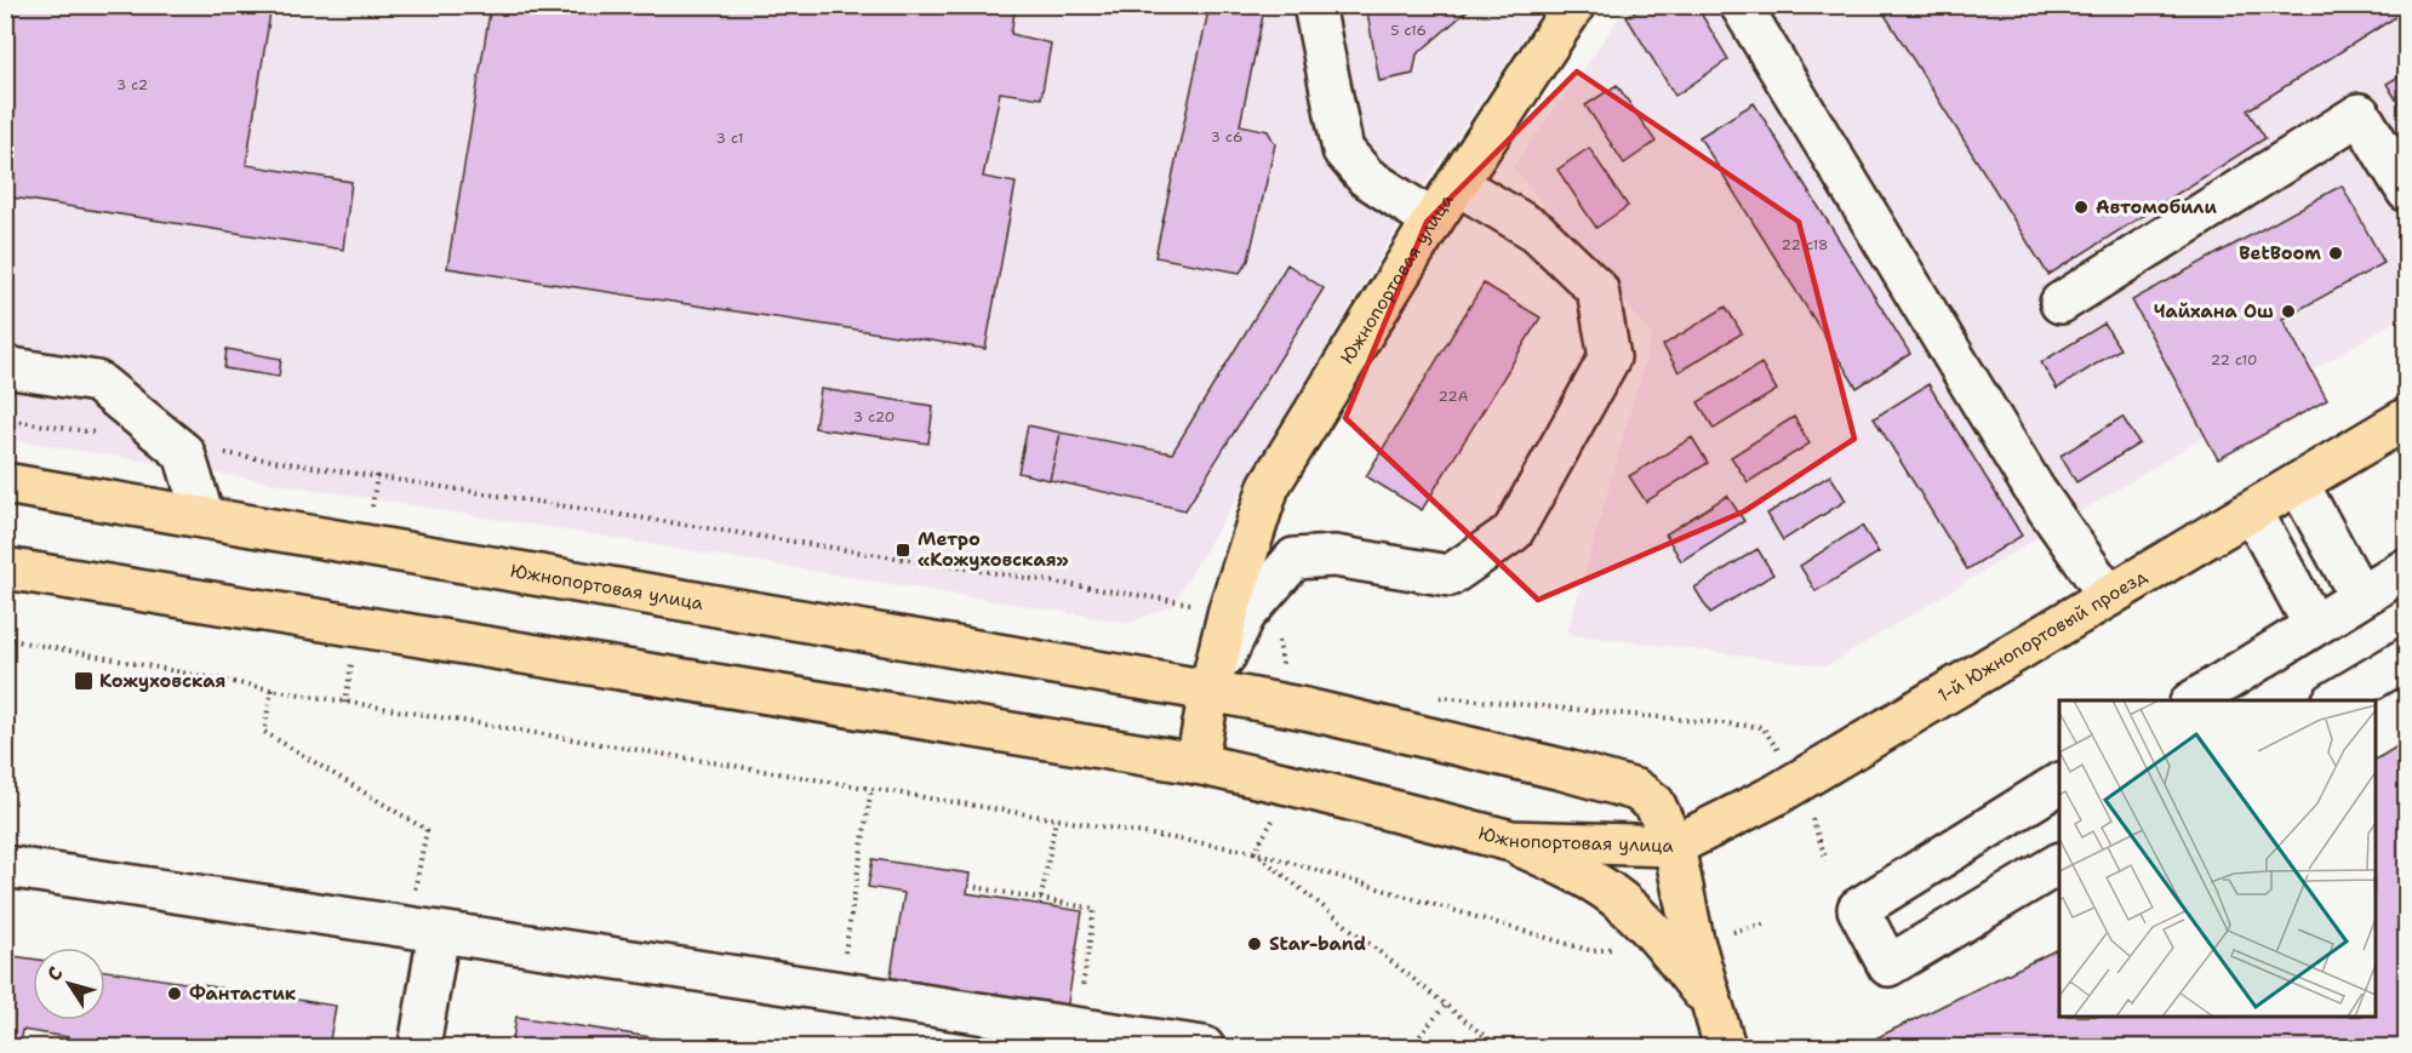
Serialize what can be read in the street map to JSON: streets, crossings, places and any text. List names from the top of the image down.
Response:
{
  "streets": {
    "main road": ["Южнопортовая улица", "1-й Южнопортовый проезд"]
  },
  "crossings": [
    ["Южнопортовая улица", "1-й Южнопортовый проезд"]
  ],
  "places": {
    "other": [
      "Автомобили",
      "BetBoom",
      "Чайхана Ош",
      "Star-band",
      "Фантастик"
    ],
    "transit": ["Метро «Кожуховская»", "Кожуховская"]
  },
  "house_numbers": [
    "5 с16",
    "3 с2",
    "3 с6",
    "3 с1",
    "22 с18",
    "22 с10",
    "22А",
    "3 с20"
  ],
  "north": "top left"
}
